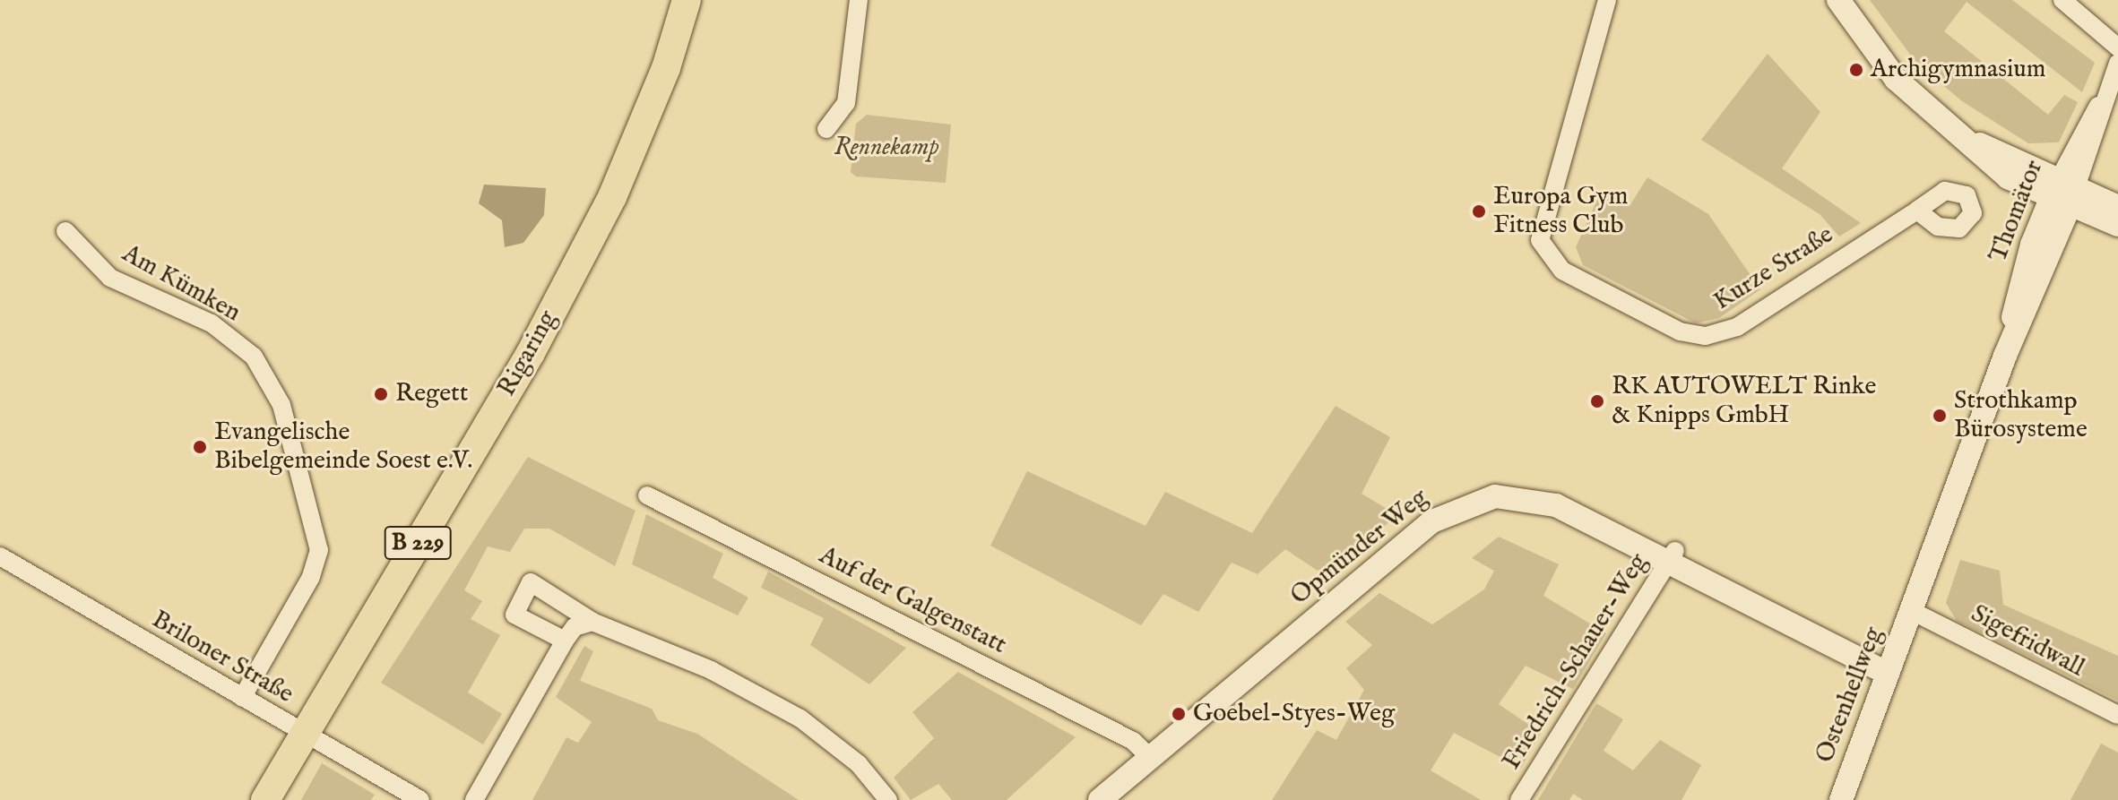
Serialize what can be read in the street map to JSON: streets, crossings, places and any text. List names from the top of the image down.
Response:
{
  "streets": {
    "main road": ["Rigaring", "B 229"],
    "street": [
      "Thomätor",
      "Kurze Straße",
      "Am Kümken",
      "Opmünder Weg",
      "Auf der Galgenstatt",
      "Sigefridwall",
      "Briloner Straße",
      "Friedrich-Schauer-Weg",
      "Ostenhellweg"
    ]
  },
  "crossings": [
    ["Thomätor", "Sigefridwall"],
    ["Thomätor", "Ostenhellweg"],
    ["Am Kümken", "Briloner Straße"],
    ["Rigaring", "Briloner Straße"],
    ["Opmünder Weg", "Auf der Galgenstatt"],
    ["Opmünder Weg", "Friedrich-Schauer-Weg"],
    ["Opmünder Weg", "Ostenhellweg"],
    ["Sigefridwall", "Ostenhellweg"]
  ],
  "parks": ["Rennekamp"],
  "places": [
    "Archigymnasium",
    "Europa Gym Fitness Club",
    "Regett",
    "RK AUTOWELT Rinke & Knipps GmbH",
    "Strothkamp Bürosysteme",
    "Evangelische Bibelgemeinde Soest e.V.",
    "Goebel-Styes-Weg"
  ]
}
